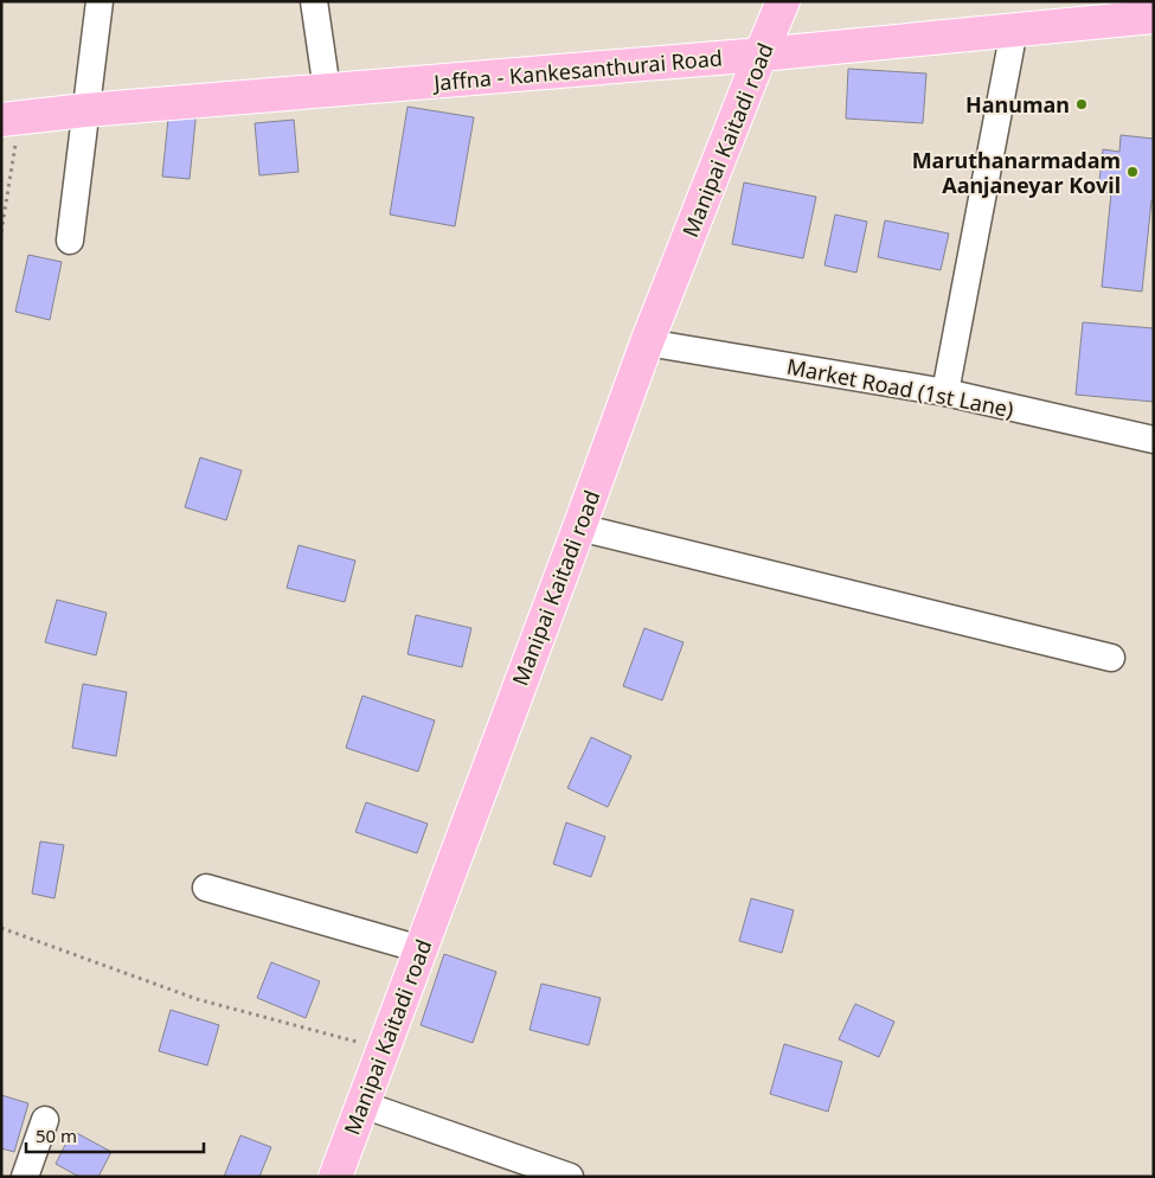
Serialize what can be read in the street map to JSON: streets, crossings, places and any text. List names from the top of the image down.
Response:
{
  "streets": {
    "main road": ["Jaffna - Kankesanthurai Road", "Manipai Kaitadi road"],
    "street": ["Market Road (1st Lane)"]
  },
  "crossings": [
    ["Jaffna - Kankesanthurai Road", "Manipai Kaitadi road"],
    ["Manipai Kaitadi road", "Market Road (1st Lane)"]
  ],
  "places": ["Hanuman", "Maruthanarmadam Aanjaneyar Kovil"],
  "scale_bar": "50 m"
}
